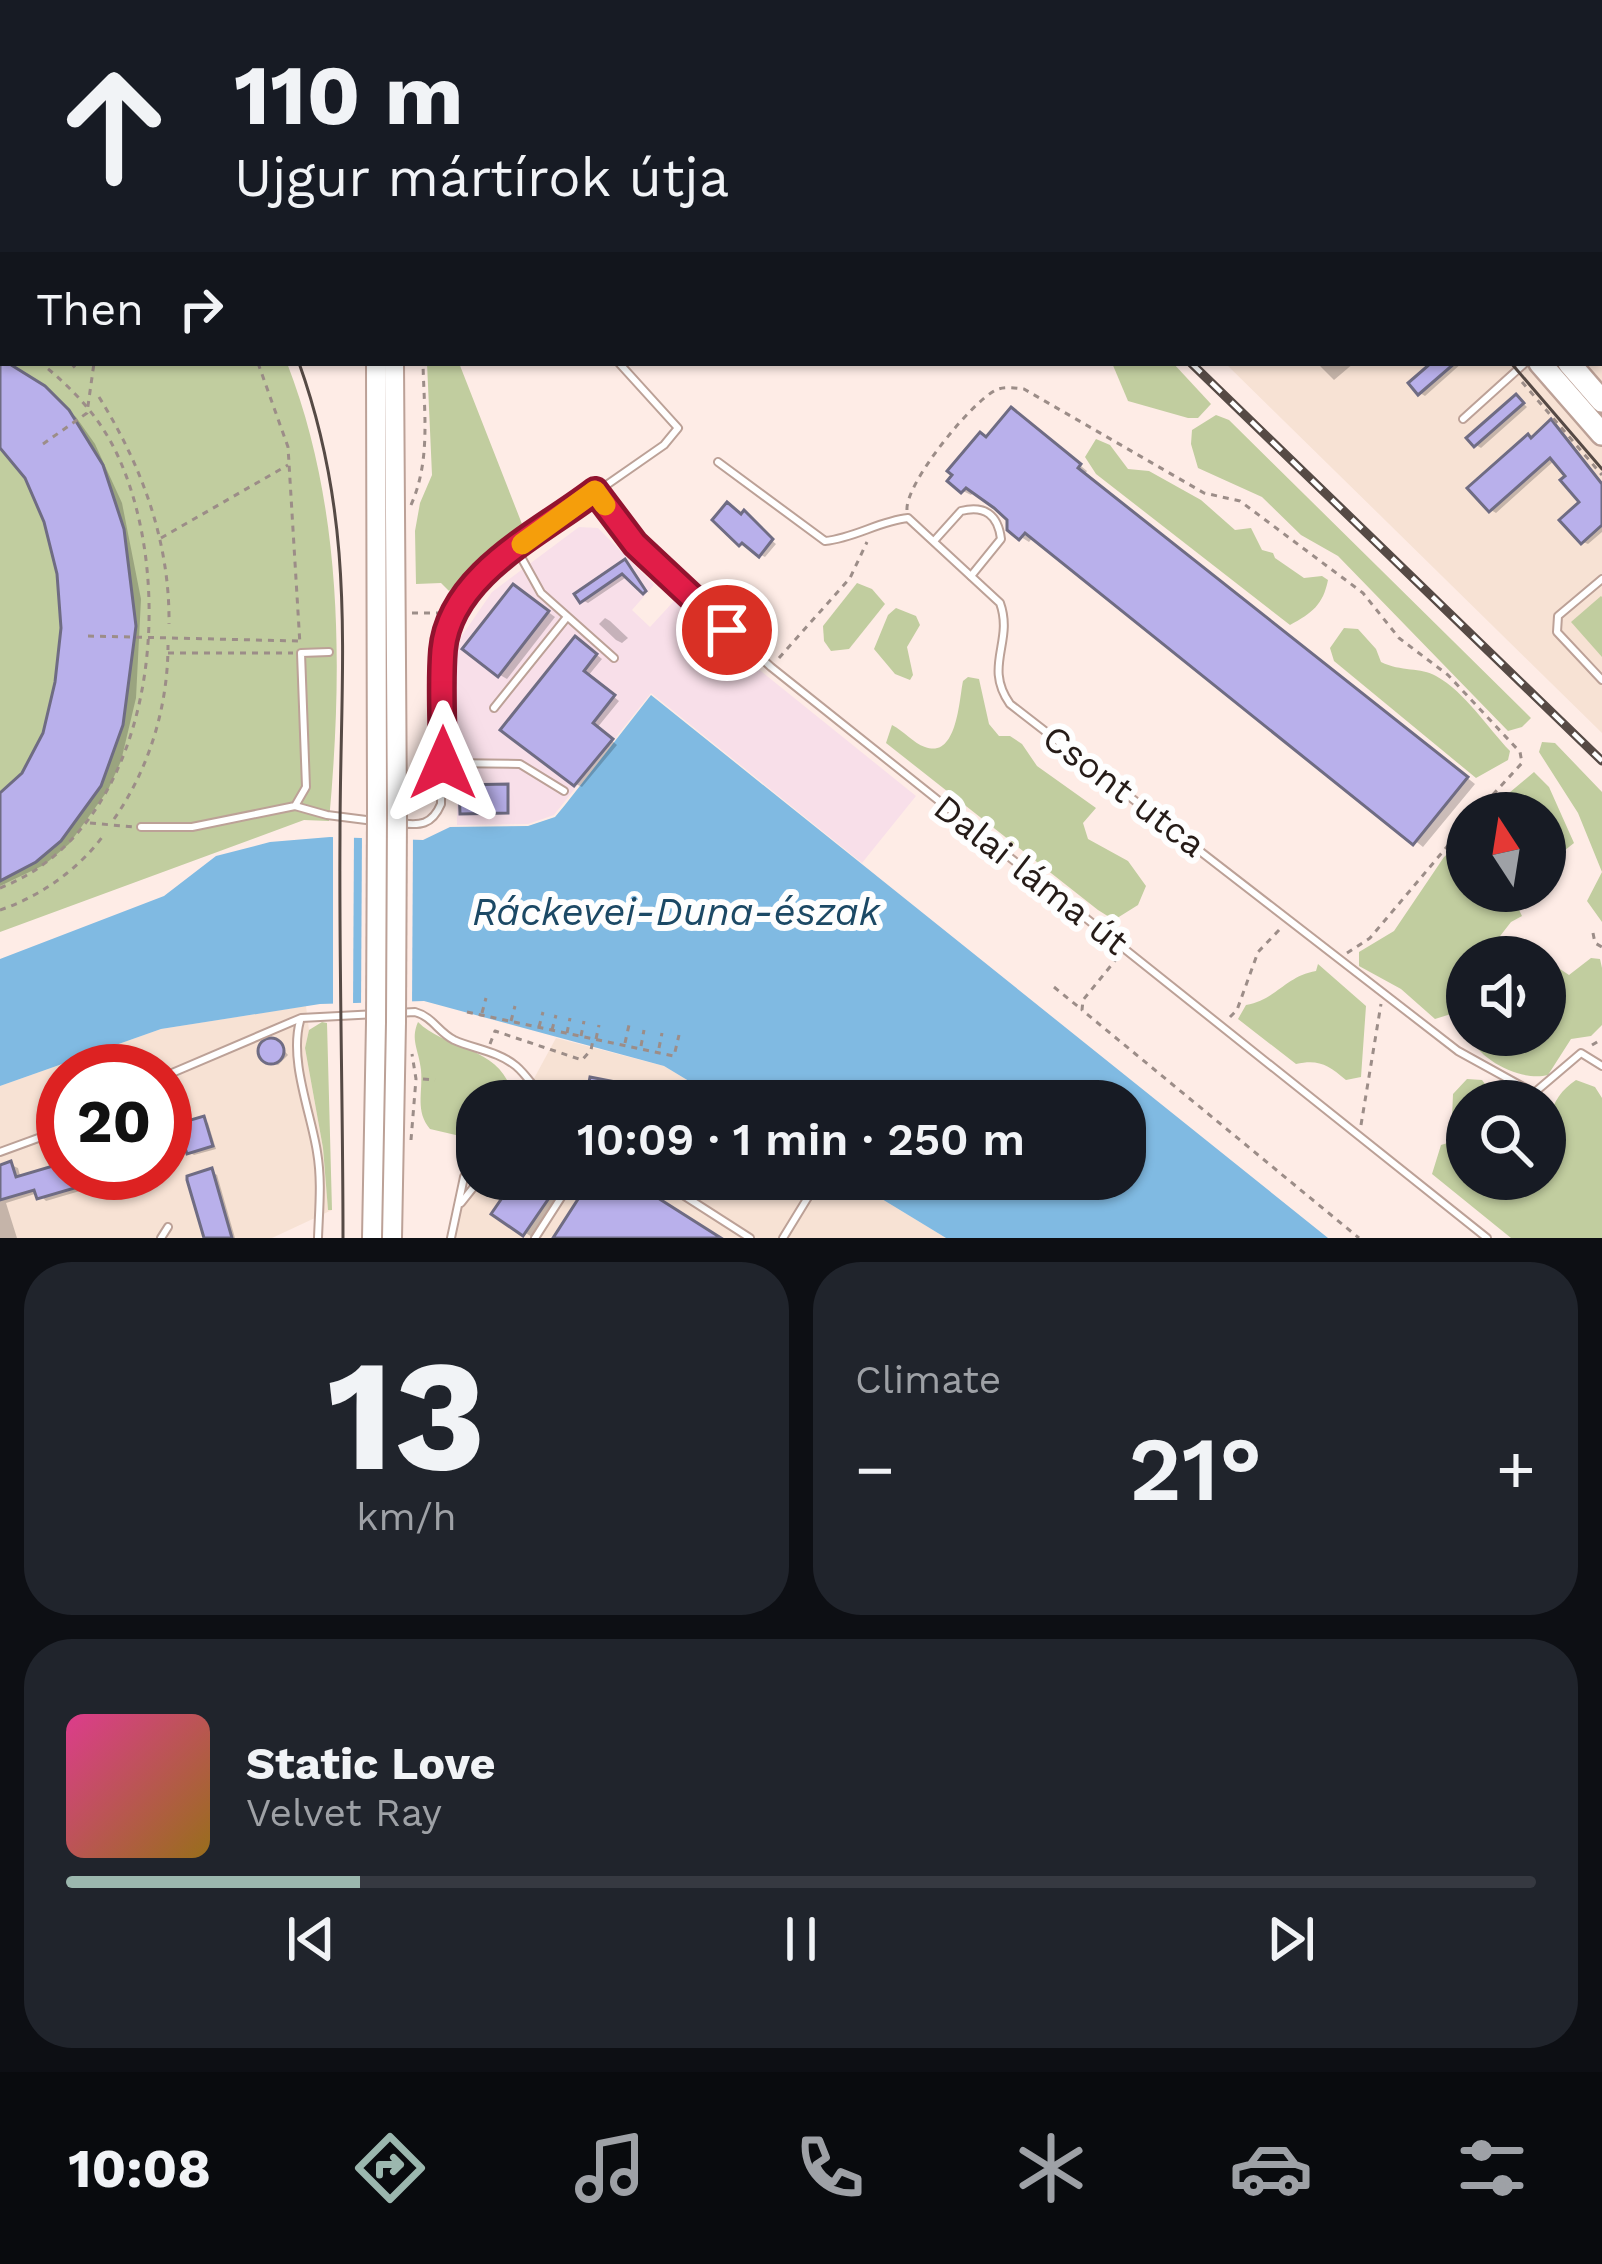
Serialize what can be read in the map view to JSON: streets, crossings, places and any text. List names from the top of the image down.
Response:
{
  "streets": {
    "lane": ["Csont utca", "Dalai láma út"]
  },
  "water": ["Ráckevei-Duna-észak"],
  "north": "top",
  "page": {
    "turn": ["110 m", "Ujgur mártírok útja"],
    "then": "Then",
    "limit": "20",
    "trip": "10:09 · 1 min · 250 m",
    "tile": [
      ["13", "km/h"],
      "Climate"
    ],
    "heat": ["−", "21°", "+"],
    "song": ["Static Love", "Velvet Ray"],
    "tabs": "10:08"
  }
}
